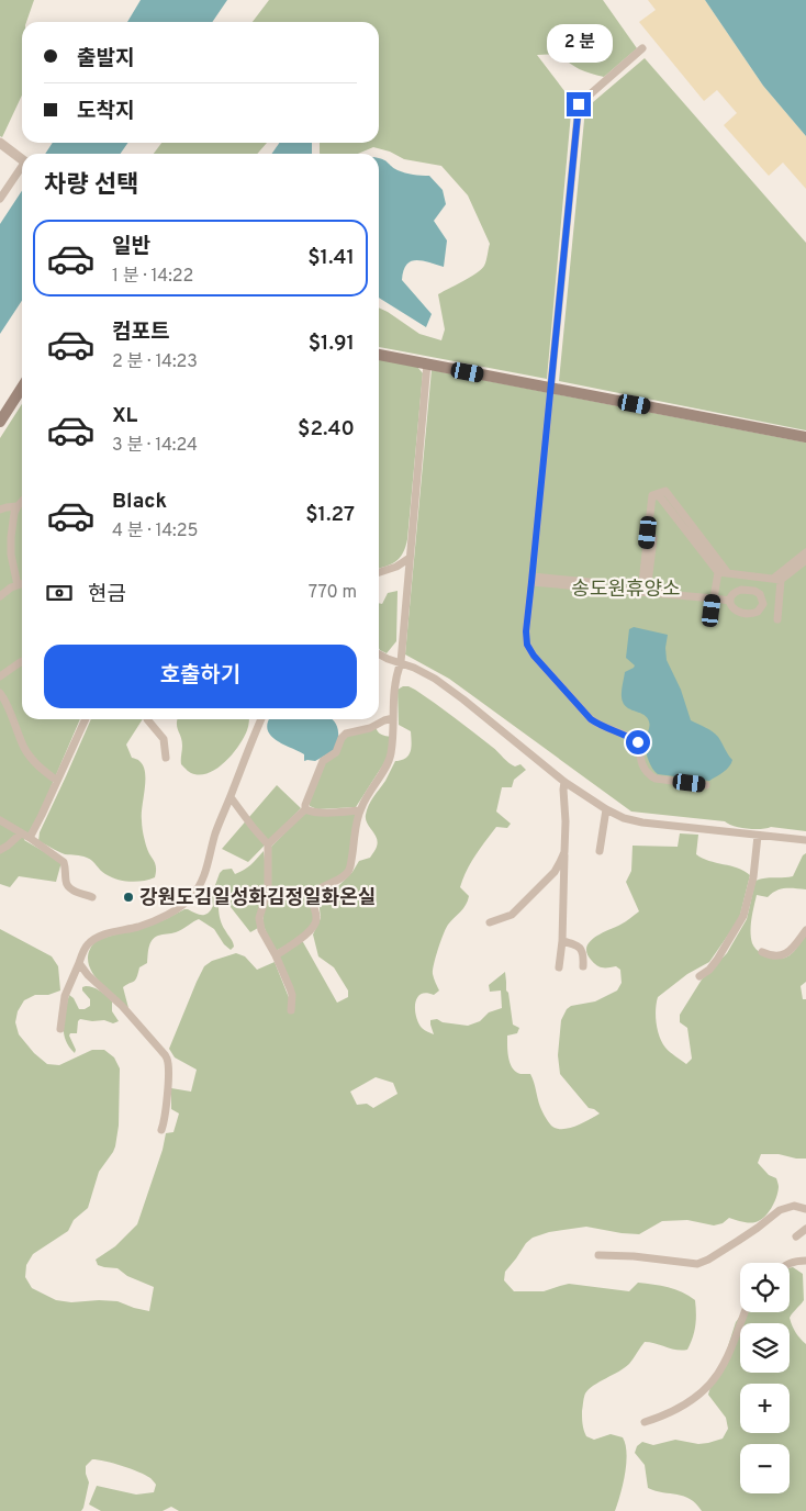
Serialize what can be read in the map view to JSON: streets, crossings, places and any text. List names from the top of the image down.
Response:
{
  "parks": ["송도원휴양소"],
  "places": ["강원도김일성화김정일화온실"],
  "page": {
    "banner": ["출발지", "도착지"],
    "bubble": "2 분",
    "heading": "차량 선택",
    "list": [
      {
        "name": "일반",
        "note": "1 분 · 14:22",
        "value": "$1.41"
      },
      {
        "name": "컴포트",
        "note": "2 분 · 14:23",
        "value": "$1.91"
      },
      {
        "name": "XL",
        "note": "3 분 · 14:24",
        "value": "$2.40"
      },
      {
        "name": "Black",
        "note": "4 분 · 14:25",
        "value": "$1.27"
      }
    ],
    "pay": ["현금", "770 m"],
    "buttons": "호출하기",
    "map_buttons": ["+", "−"]
  }
}
